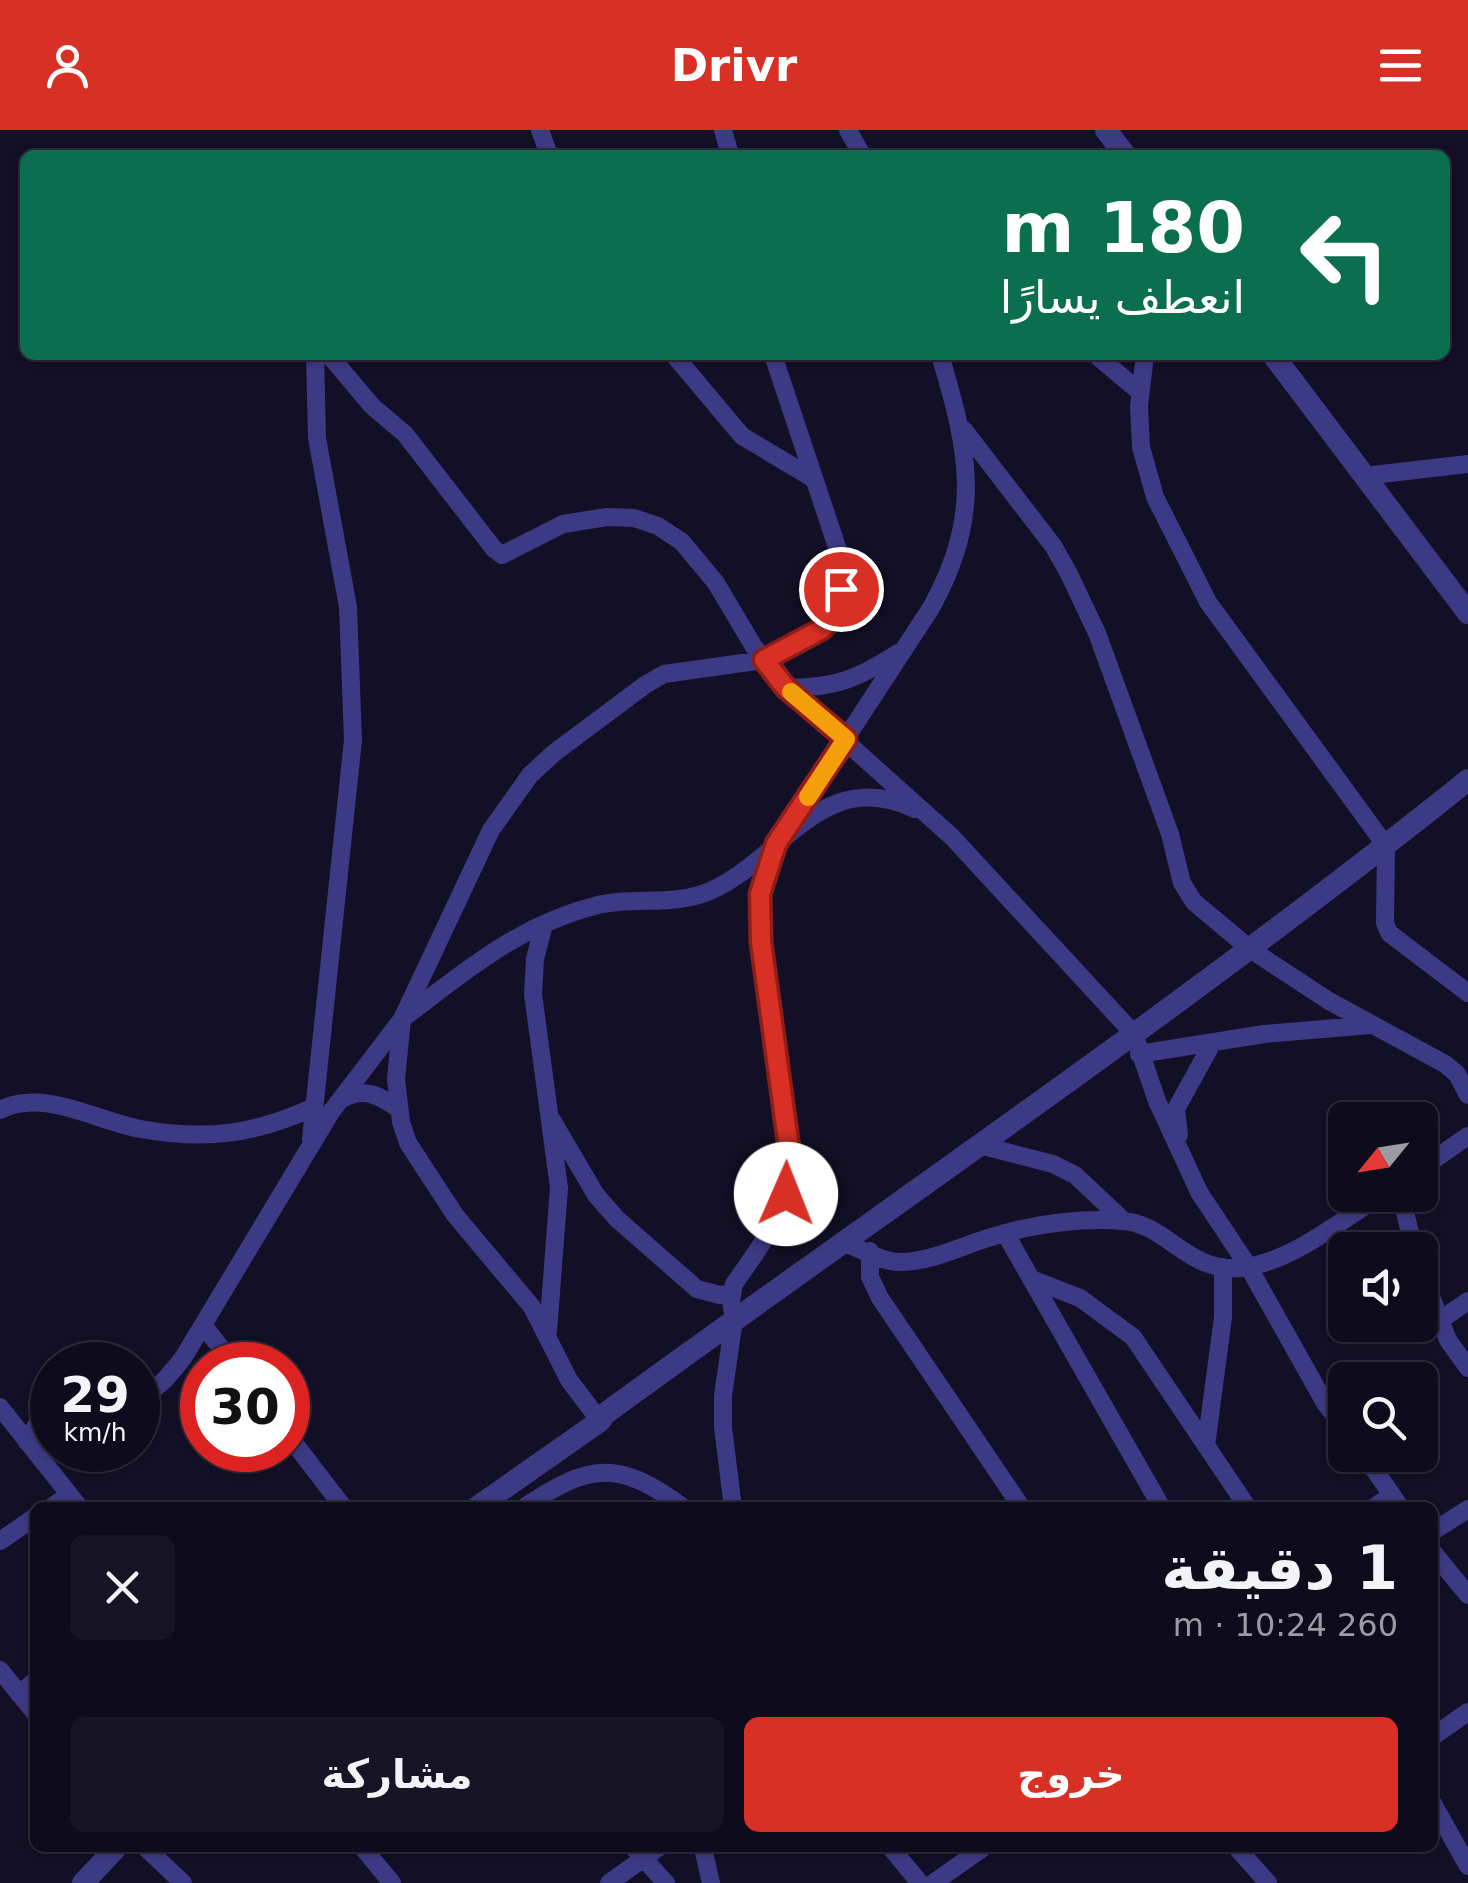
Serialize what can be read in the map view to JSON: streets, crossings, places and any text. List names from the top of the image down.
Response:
{
  "north": "bottom left",
  "page": {
    "header": "Drivr",
    "turn": ["180 m", "انعطف يسارًا"],
    "speed": "29 km/h",
    "limit": "30",
    "heading": ["1 دقيقة", "260 m · 10:24"],
    "buttons": ["خروج", "مشاركة"]
  }
}
